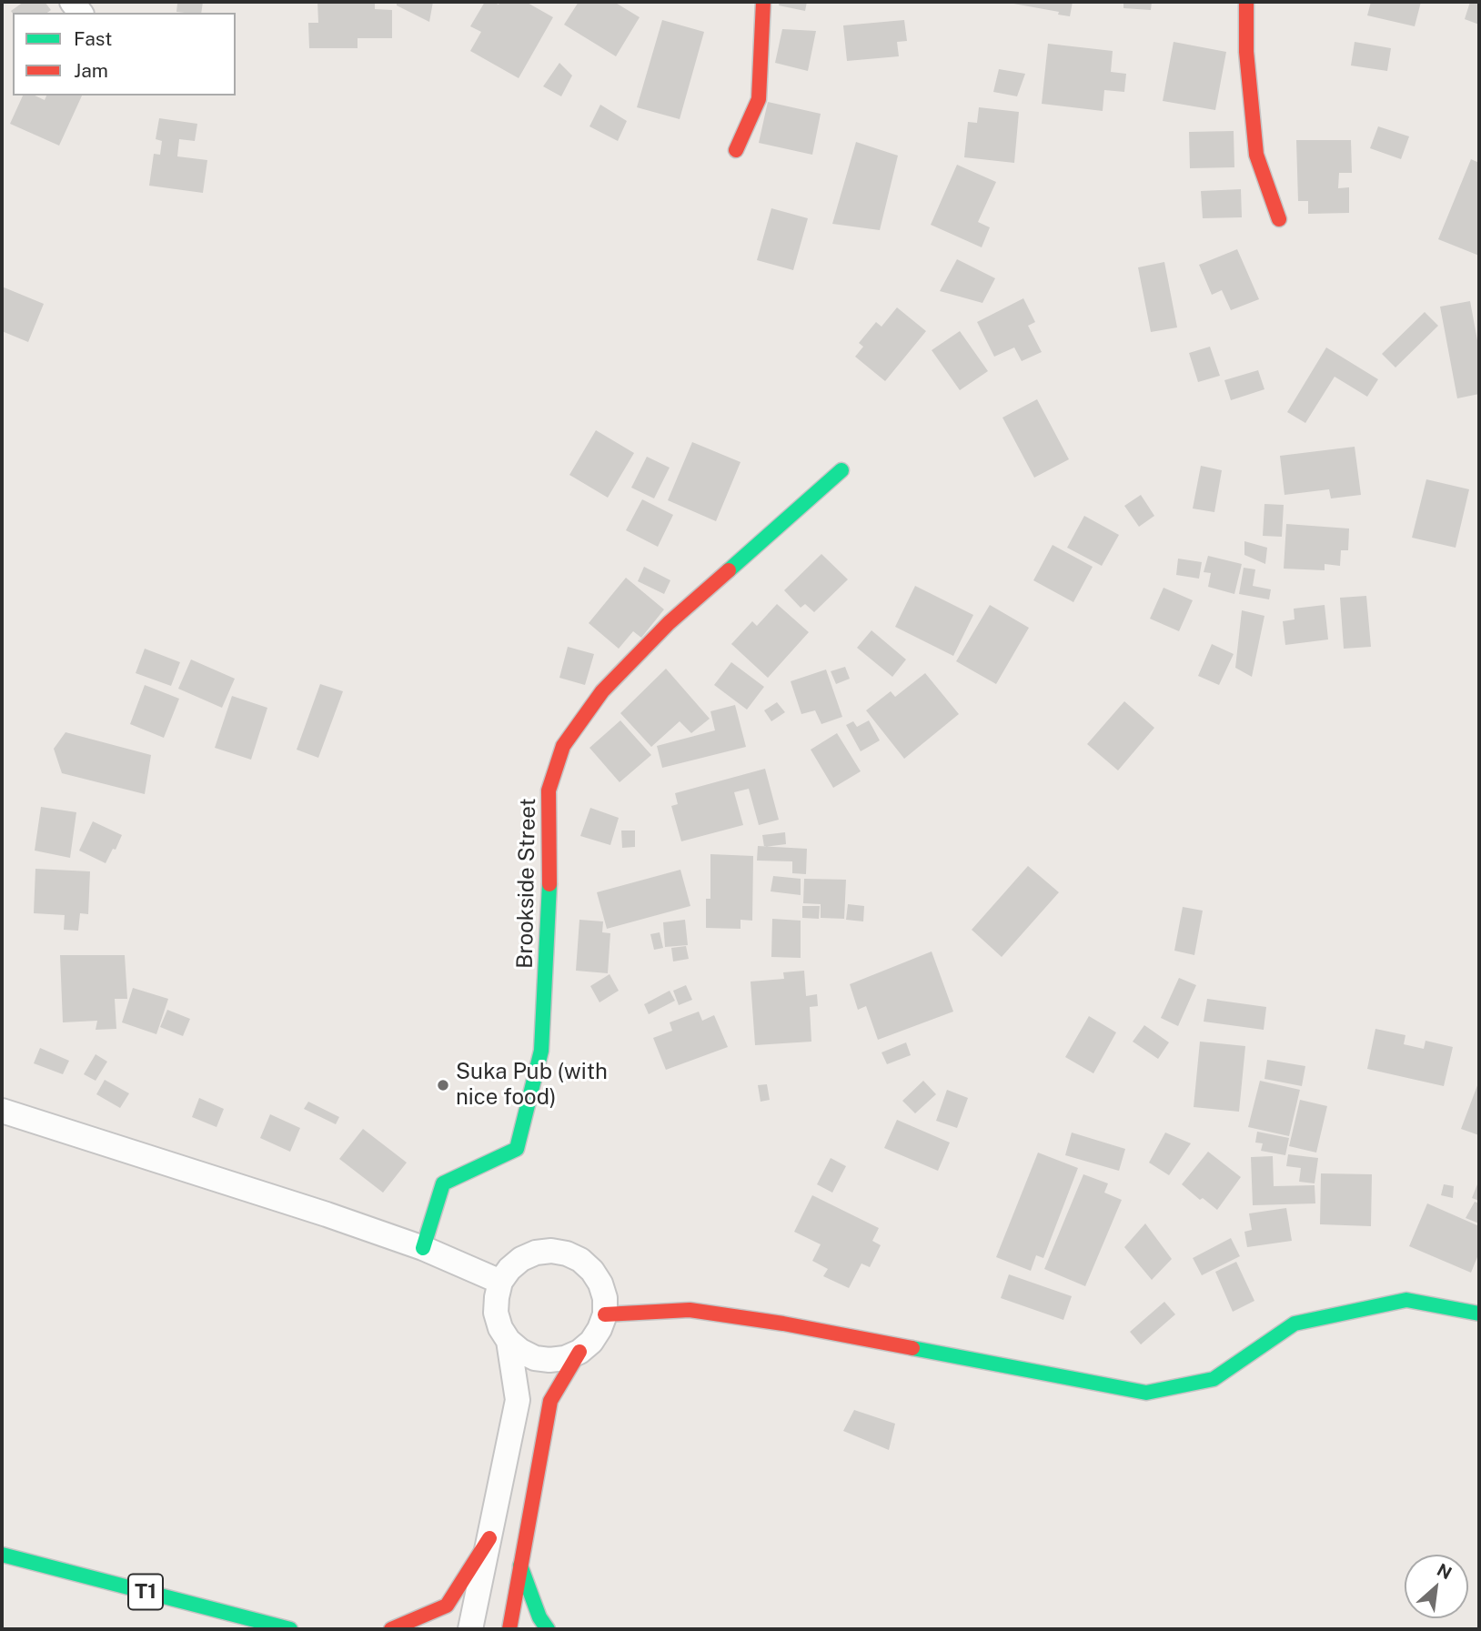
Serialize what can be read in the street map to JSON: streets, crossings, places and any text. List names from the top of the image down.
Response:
{
  "streets": {
    "main road": ["Brookside Street", "T1"]
  },
  "places": ["Suka Pub (with nice food)"],
  "legend": ["Fast", "Jam"],
  "north": "top right"
}
